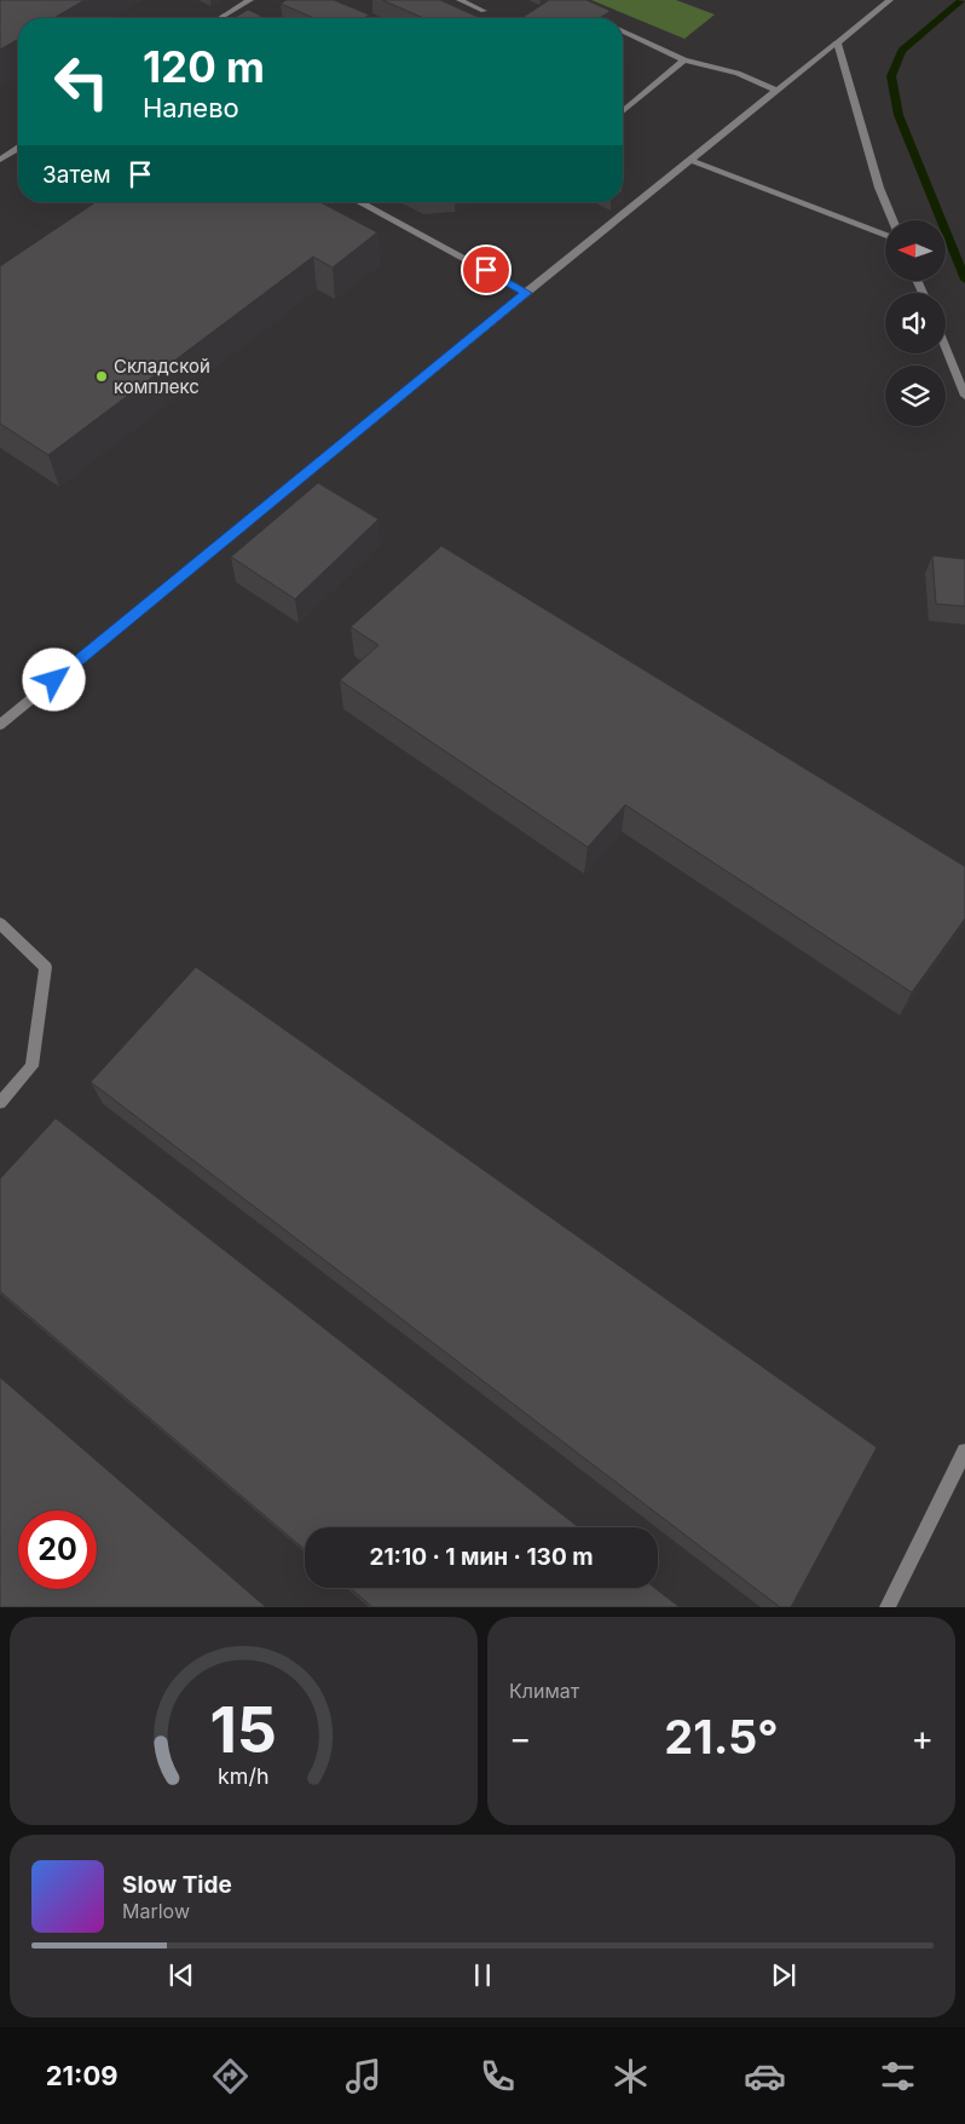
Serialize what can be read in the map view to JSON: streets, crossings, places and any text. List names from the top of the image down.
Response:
{
  "places": ["Складской комплекс"],
  "north": "left",
  "page": {
    "turn": ["120 m", "Налево"],
    "then": "Затем",
    "limit": "20",
    "trip": "21:10 · 1 мин · 130 m",
    "tile": "Климат",
    "heat": ["−", "21.5°", "+"],
    "song": ["Slow Tide", "Marlow"],
    "tabs": "21:09",
    "gauge": ["15", "km/h"]
  }
}
